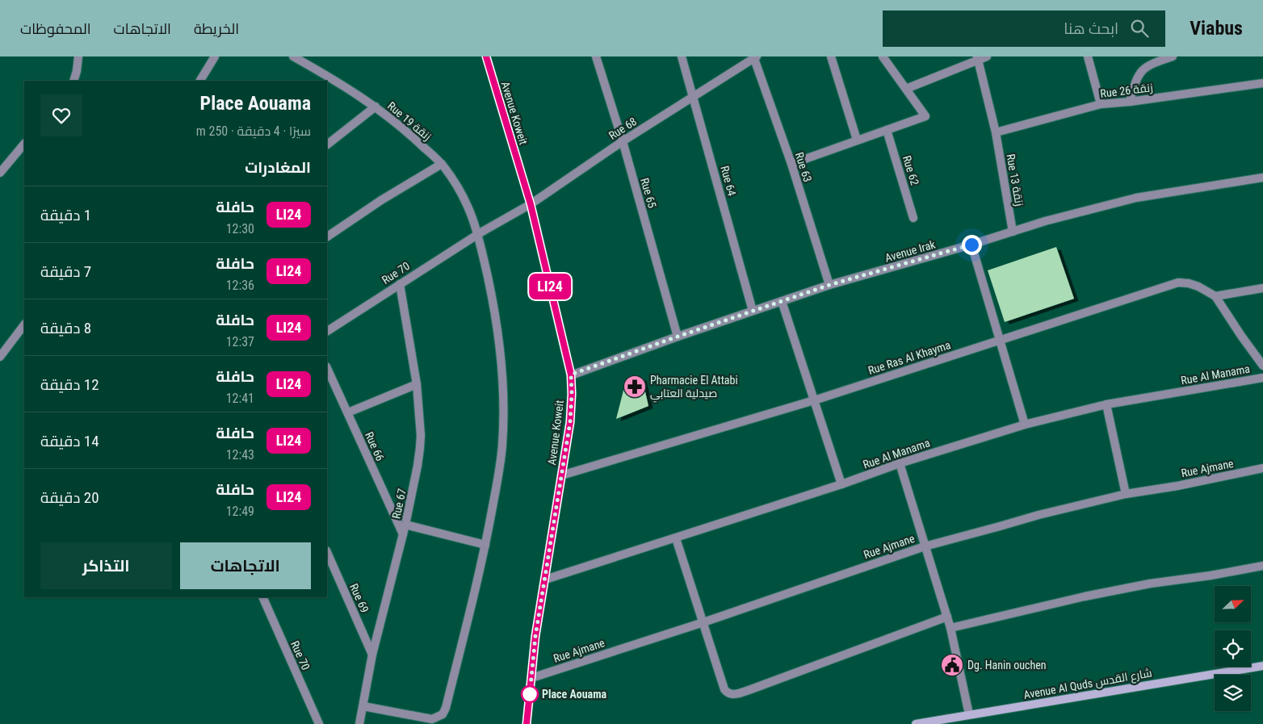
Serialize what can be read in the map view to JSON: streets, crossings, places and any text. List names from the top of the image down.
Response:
{
  "streets": {
    "main road": ["Avenue Al Quds شارع القدس"],
    "street": [
      "Rue 26 زنقة",
      "Avenue Koweit",
      "Rue 19 زنقة",
      "Rue 68",
      "Rue 63",
      "Rue 62",
      "Rue 13 زنقة",
      "Rue 64",
      "Rue 65",
      "Avenue Irak",
      "Rue 70",
      "Rue Ras Al Khayma",
      "Rue Al Manama",
      "Rue 66",
      "Rue Ajmane",
      "Rue 67",
      "Rue 69"
    ]
  },
  "crossings": [
    ["Rue 26 زنقة", "Rue 13 زنقة"],
    ["Avenue Koweit", "Rue 68"],
    ["Avenue Koweit", "Avenue Irak"],
    ["Avenue Koweit", "Rue Ras Al Khayma"],
    ["Avenue Koweit", "Rue Al Manama"],
    ["Avenue Koweit", "Rue Ajmane"],
    ["Rue 19 زنقة", "Rue 70"],
    ["Rue 19 زنقة", "Rue 67"],
    ["Rue 68", "Rue 63"],
    ["Rue 68", "Rue 64"],
    ["Rue 68", "Rue 65"],
    ["Rue 68", "Rue 70"],
    ["Rue 63", "Avenue Irak"],
    ["Rue 13 زنقة", "Avenue Irak"],
    ["Rue 64", "Avenue Irak"],
    ["Rue 65", "Avenue Irak"],
    ["Rue 70", "Rue 67"],
    ["Rue 66", "Rue 67"],
    ["Rue 67", "Rue 69"]
  ],
  "places": {
    "pharmacy": ["Pharmacie El Attabi صيدلية العتابي"],
    "public building": ["Dg. Hanin ouchen"],
    "other": ["Place Aouama"]
  },
  "lines": ["bus line LI24"],
  "north": "top right",
  "page": {
    "header": "Viabus",
    "search": "ابحث هنا",
    "nav": ["الخريطة", "الاتجاهات", "المحفوظات"],
    "on_map": "LI24",
    "heading": [
      ["Place Aouama", "سيرًا · 4 دقيقة · 250 m"],
      "المغادرات"
    ],
    "list": [
      {
        "mark": "LI24",
        "name": "حافلة",
        "note": "12:30",
        "value": "1 دقيقة"
      },
      {
        "mark": "LI24",
        "name": "حافلة",
        "note": "12:36",
        "value": "7 دقيقة"
      },
      {
        "mark": "LI24",
        "name": "حافلة",
        "note": "12:37",
        "value": "8 دقيقة"
      },
      {
        "mark": "LI24",
        "name": "حافلة",
        "note": "12:41",
        "value": "12 دقيقة"
      },
      {
        "mark": "LI24",
        "name": "حافلة",
        "note": "12:43",
        "value": "14 دقيقة"
      },
      {
        "mark": "LI24",
        "name": "حافلة",
        "note": "12:49",
        "value": "20 دقيقة"
      }
    ],
    "buttons": ["الاتجاهات", "التذاكر"]
  }
}
